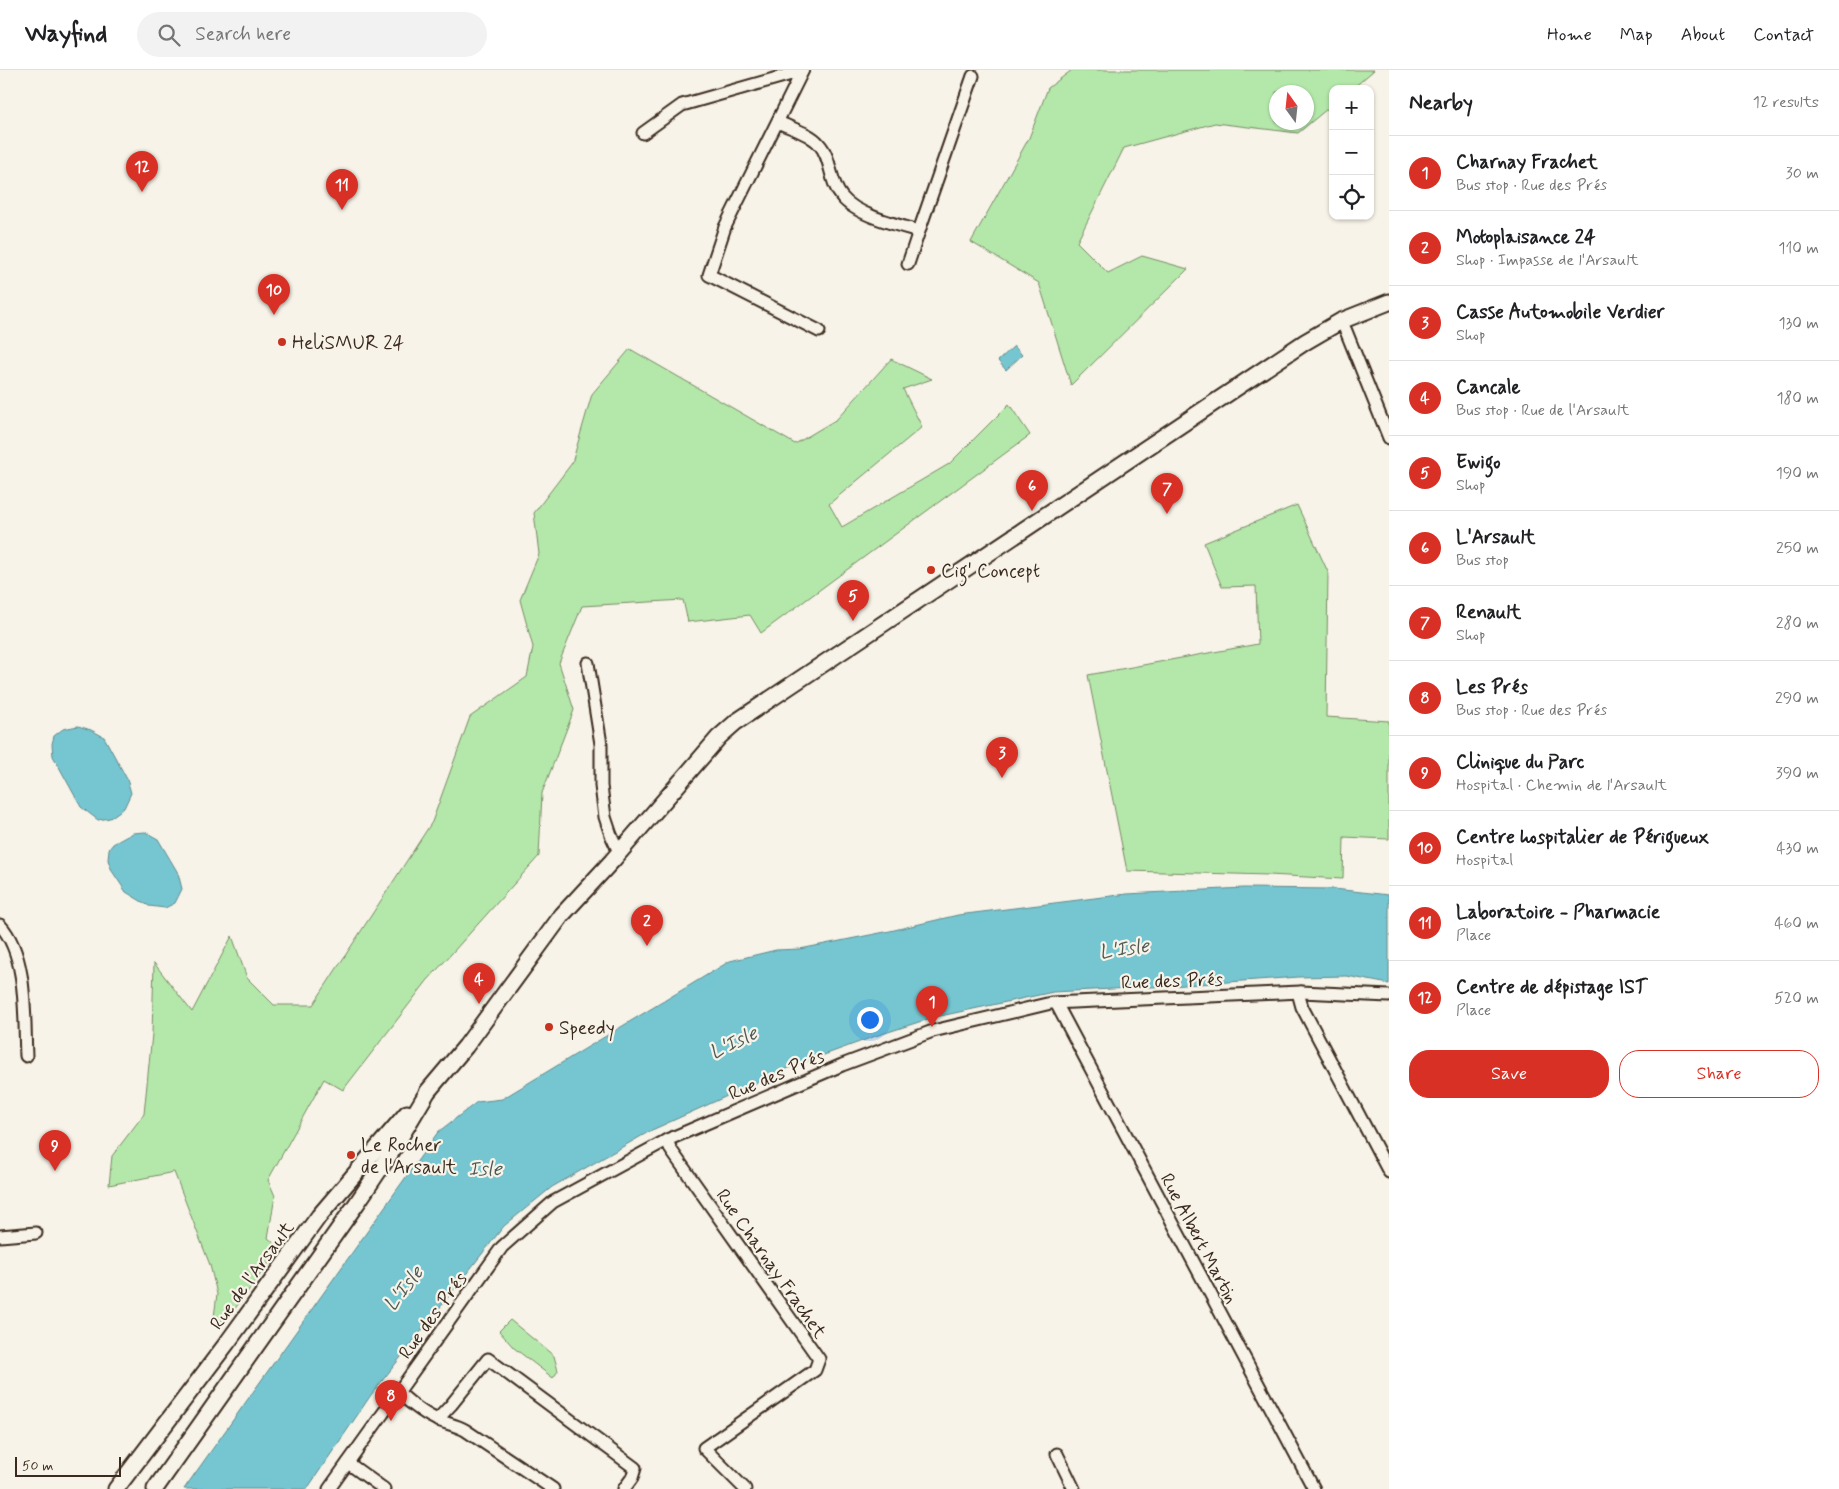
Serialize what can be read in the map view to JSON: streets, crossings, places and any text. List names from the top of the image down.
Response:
{
  "streets": {
    "main road": ["Rue de l'Arsault"],
    "street": ["Rue des Prés", "Rue Albert Martin", "Rue Charnay Frachet"]
  },
  "crossings": [
    ["Rue des Prés", "Rue Albert Martin"],
    ["Rue des Prés", "Rue Charnay Frachet"]
  ],
  "water": ["L'Isle", "Isle"],
  "places": [
    "HeliSMUR 24",
    "Cig' Concept",
    "Speedy",
    "Le Rocher de l'Arsault"
  ],
  "scale_bar": "50 m",
  "north": "top",
  "page": {
    "header": "Wayfind",
    "search": "Search here",
    "nav": [
      "Home",
      "Map",
      "About",
      "Contact"
    ],
    "heading": ["Nearby", "12 results"],
    "map_buttons": ["+", "−"],
    "list": [
      {
        "mark": "1",
        "name": "Charnay Frachet",
        "note": "Bus stop · Rue des Prés",
        "value": "30 m"
      },
      {
        "mark": "2",
        "name": "Motoplaisance 24",
        "note": "Shop · Impasse de l'Arsault",
        "value": "110 m"
      },
      {
        "mark": "3",
        "name": "Casse Automobile Verdier",
        "note": "Shop",
        "value": "130 m"
      },
      {
        "mark": "4",
        "name": "Cancale",
        "note": "Bus stop · Rue de l'Arsault",
        "value": "180 m"
      },
      {
        "mark": "5",
        "name": "Ewigo",
        "note": "Shop",
        "value": "190 m"
      },
      {
        "mark": "6",
        "name": "L'Arsault",
        "note": "Bus stop",
        "value": "250 m"
      },
      {
        "mark": "7",
        "name": "Renault",
        "note": "Shop",
        "value": "280 m"
      },
      {
        "mark": "8",
        "name": "Les Prés",
        "note": "Bus stop · Rue des Prés",
        "value": "290 m"
      },
      {
        "mark": "9",
        "name": "Clinique du Parc",
        "note": "Hospital · Chemin de l'Arsault",
        "value": "390 m"
      },
      {
        "mark": "10",
        "name": "Centre hospitalier de Périgueux",
        "note": "Hospital",
        "value": "430 m"
      },
      {
        "mark": "11",
        "name": "Laboratoire - Pharmacie",
        "note": "Place",
        "value": "460 m"
      },
      {
        "mark": "12",
        "name": "Centre de dépistage IST",
        "note": "Place",
        "value": "520 m"
      }
    ],
    "pins": [
      "12",
      "11",
      "10",
      "6",
      "7",
      "5",
      "3",
      "2",
      "4",
      "1",
      "9",
      "8"
    ],
    "buttons": ["Save", "Share"],
    "scale": "50 m"
  }
}
